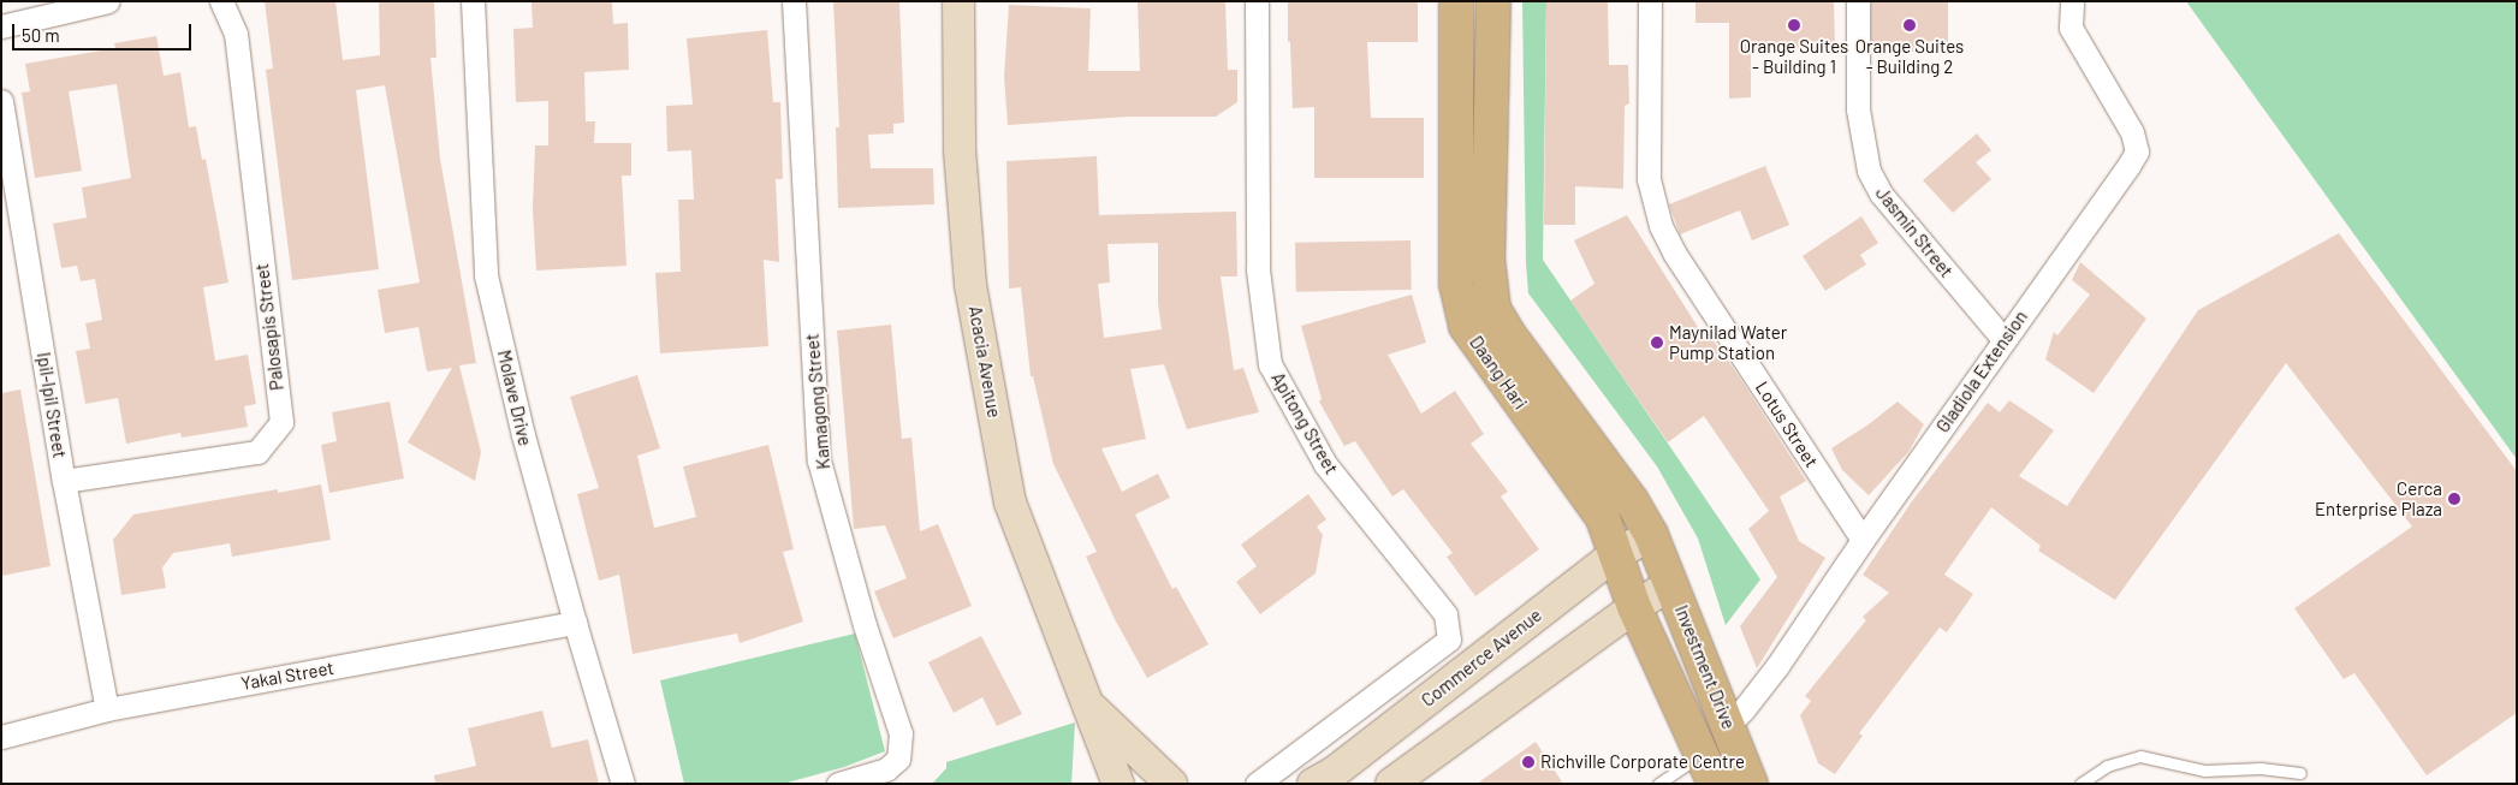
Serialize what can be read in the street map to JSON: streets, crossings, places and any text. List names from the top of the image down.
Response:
{
  "streets": {
    "main road": ["Daang Hari", "Investment Drive"],
    "street": [
      "Jasmin Street",
      "Palosapis Street",
      "Acacia Avenue",
      "Gladiola Extension",
      "Molave Drive",
      "Kamagong Street",
      "Ipil-Ipil Street",
      "Apitong Street",
      "Lotus Street",
      "Commerce Avenue",
      "Yakal Street"
    ]
  },
  "crossings": [
    ["Jasmin Street", "Gladiola Extension"],
    ["Palosapis Street", "Ipil-Ipil Street"],
    ["Gladiola Extension", "Lotus Street"],
    ["Gladiola Extension", "Investment Drive"],
    ["Daang Hari", "Commerce Avenue"],
    ["Daang Hari", "Investment Drive"],
    ["Molave Drive", "Yakal Street"],
    ["Ipil-Ipil Street", "Yakal Street"]
  ],
  "places": [
    "Orange Suites - Building 1",
    "Orange Suites - Building 2",
    "Maynilad Water Pump Station",
    "Cerca Enterprise Plaza",
    "Richville Corporate Centre"
  ],
  "scale_bar": "50 m"
}
